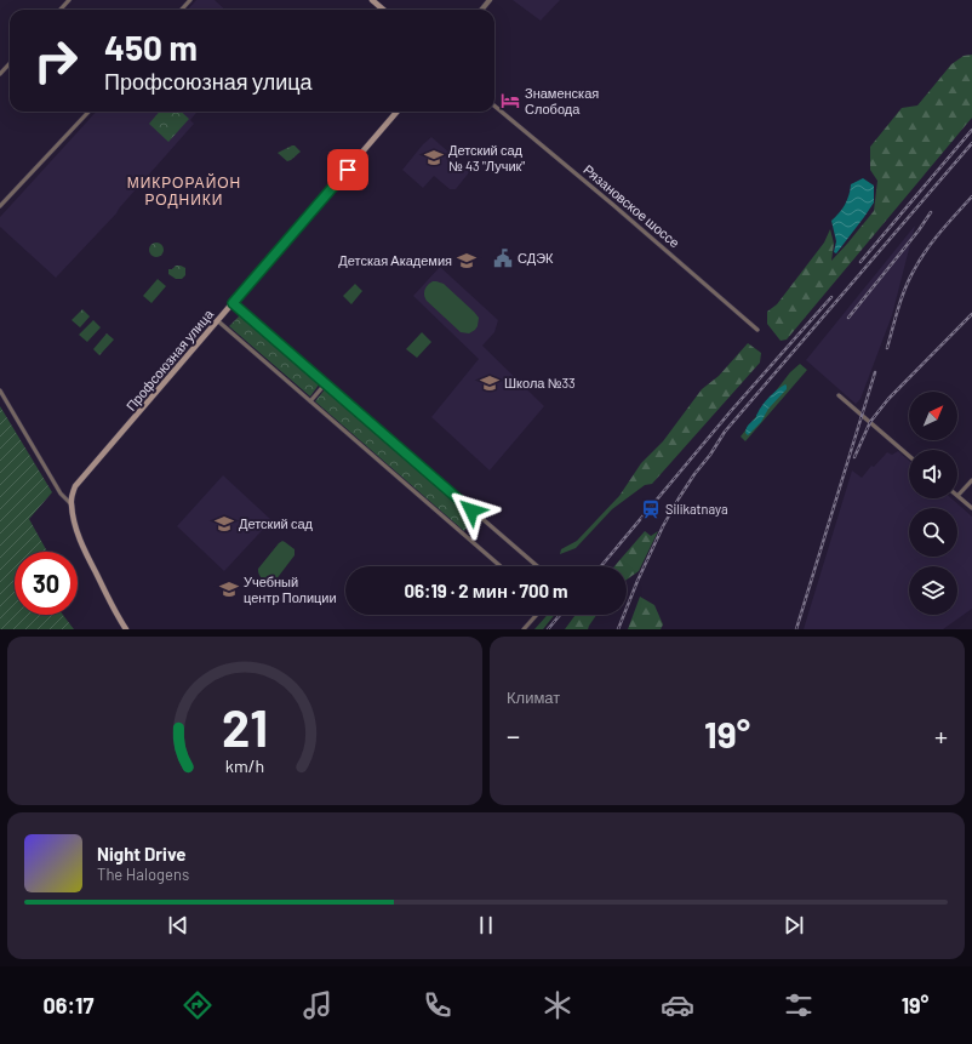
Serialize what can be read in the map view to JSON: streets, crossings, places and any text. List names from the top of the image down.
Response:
{
  "streets": {
    "main road": ["Профсоюзная улица"],
    "street": ["Рязановское шоссе"]
  },
  "districts": ["МИКРОРАЙОН РОДНИКИ"],
  "places": {
    "hotel": ["Знаменская Слобода"],
    "school or university": [
      "Детский сад № 43 \"Лучик\"",
      "Детская Академия",
      "Школа №33",
      "Детский сад",
      "Учебный центр Полиции"
    ],
    "public building": ["СДЭК"],
    "station": ["Silikatnaya"]
  },
  "north": "top right",
  "page": {
    "turn": ["450 m", "Профсоюзная улица"],
    "limit": "30",
    "trip": "06:19 · 2 мин · 700 m",
    "tile": "Климат",
    "heat": ["−", "19°", "+"],
    "song": ["Night Drive", "The Halogens"],
    "tabs": ["06:17", "19°"],
    "gauge": ["21", "km/h"]
  }
}
